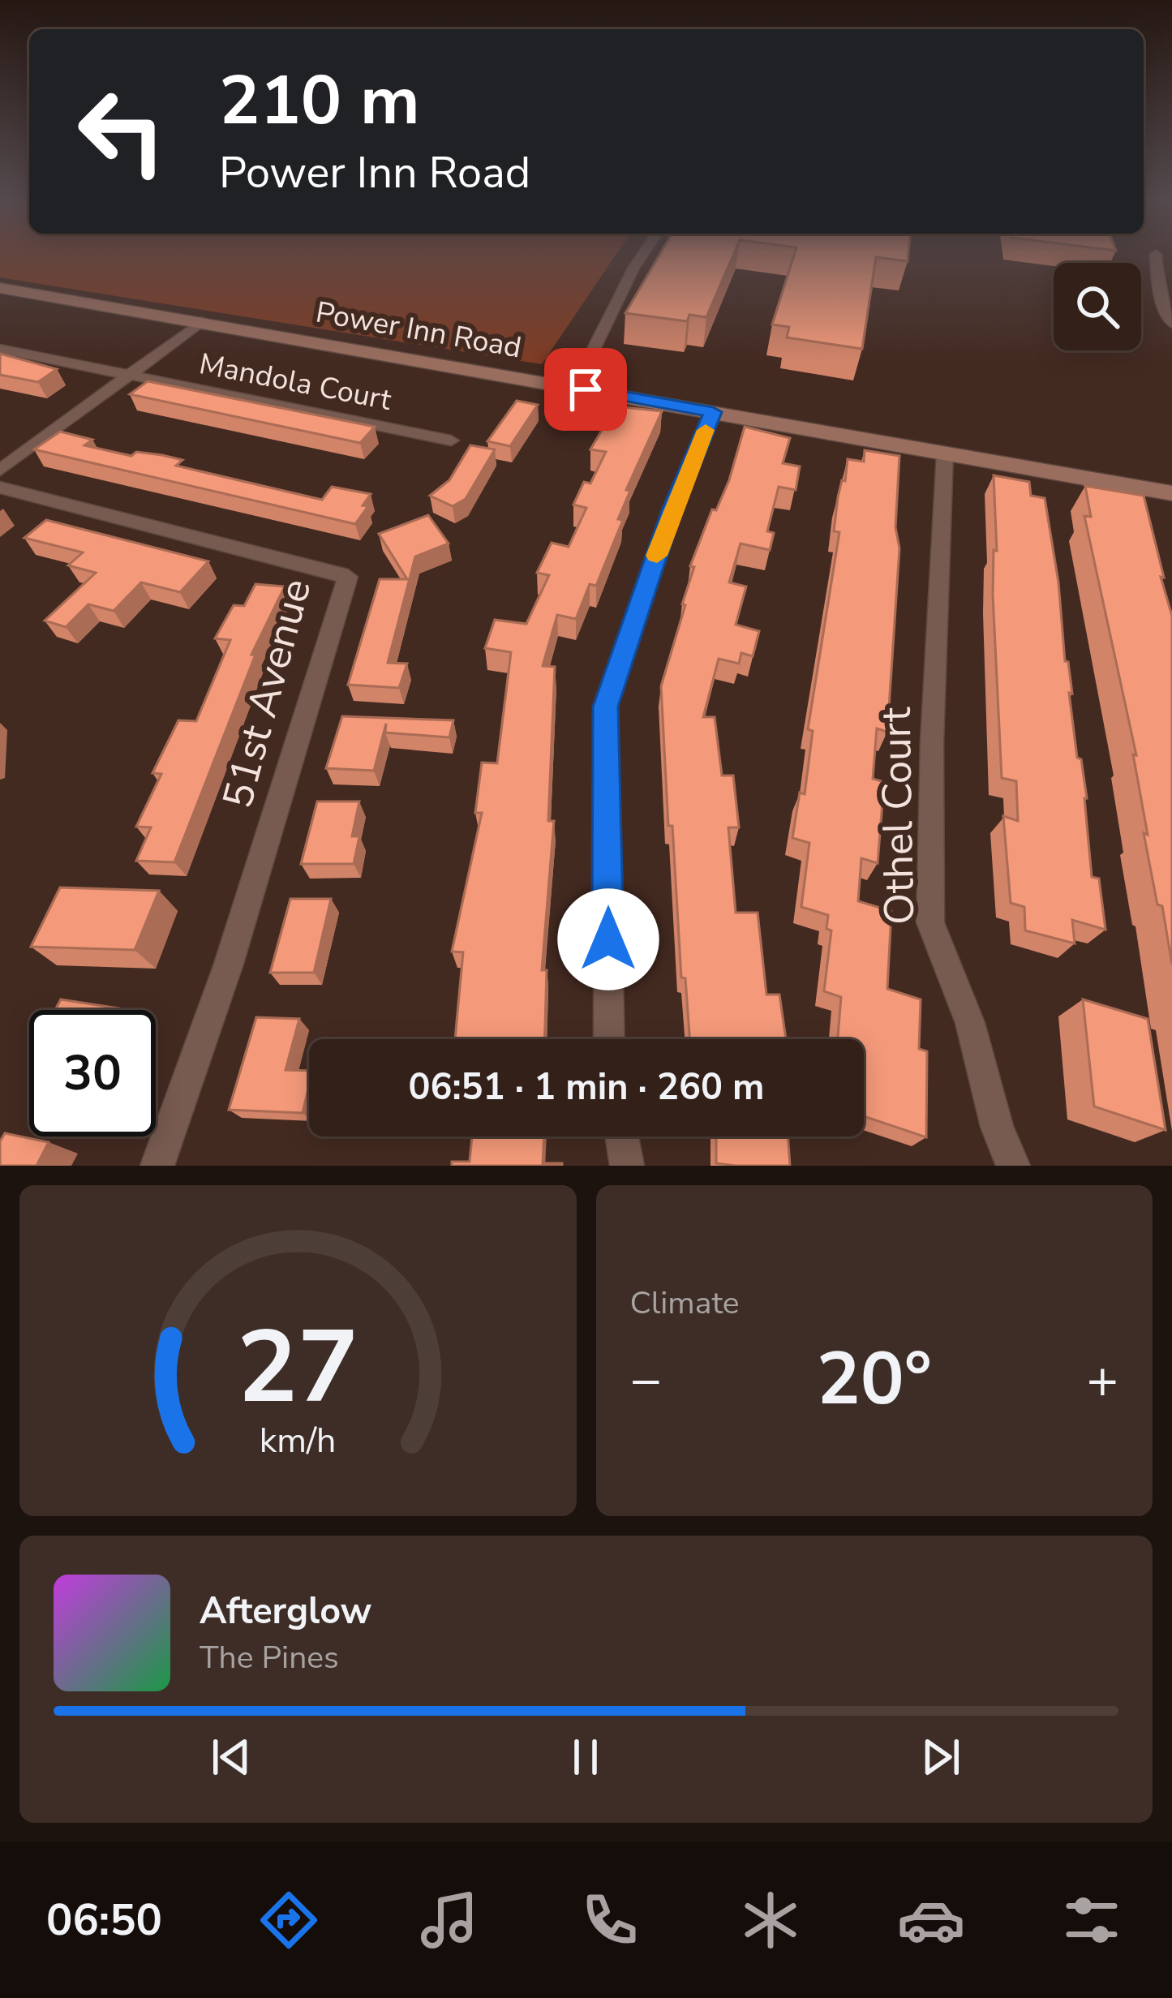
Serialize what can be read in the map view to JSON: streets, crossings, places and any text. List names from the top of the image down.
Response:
{
  "streets": {
    "main road": ["Power Inn Road"],
    "street": ["Mandola Court", "51st Avenue", "Othel Court"]
  },
  "crossings": [
    ["Power Inn Road", "Othel Court"]
  ],
  "page": {
    "turn": ["210 m", "Power Inn Road"],
    "limit": "30",
    "trip": "06:51 · 1 min · 260 m",
    "tile": "Climate",
    "heat": ["−", "20°", "+"],
    "song": ["Afterglow", "The Pines"],
    "tabs": "06:50",
    "gauge": ["27", "km/h"]
  }
}
